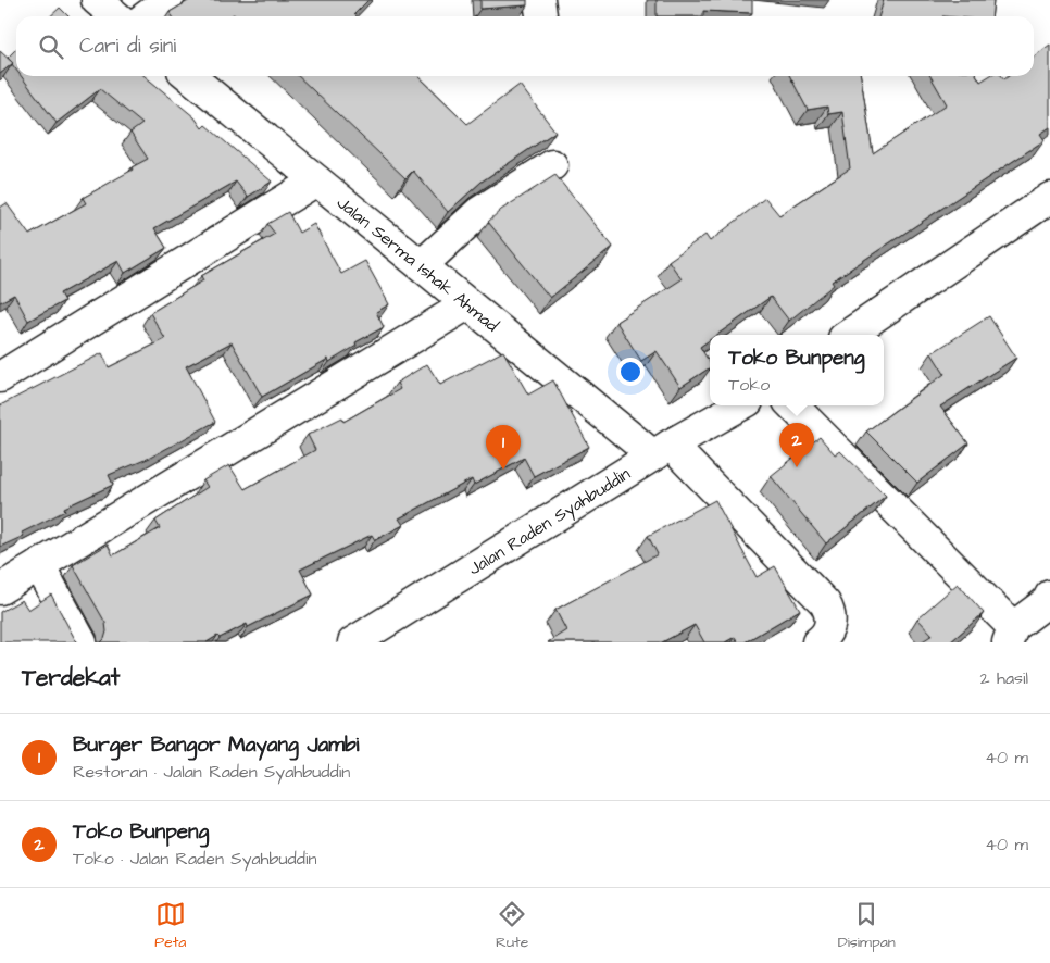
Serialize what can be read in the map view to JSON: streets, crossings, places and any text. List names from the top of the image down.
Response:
{
  "streets": {
    "street": ["Jalan Serma Ishak Ahmad", "Jalan Raden Syahbuddin"]
  },
  "crossings": [
    ["Jalan Serma Ishak Ahmad", "Jalan Raden Syahbuddin"]
  ],
  "page": {
    "search": "Cari di sini",
    "popup": ["Toko Bunpeng", "Toko"],
    "pins": ["2", "1"],
    "heading": ["Terdekat", "2 hasil"],
    "list": [
      {
        "mark": "1",
        "name": "Burger Bangor Mayang Jambi",
        "note": "Restoran · Jalan Raden Syahbuddin",
        "value": "40 m"
      },
      {
        "mark": "2",
        "name": "Toko Bunpeng",
        "note": "Toko · Jalan Raden Syahbuddin",
        "value": "40 m"
      }
    ],
    "nav": ["Peta", "Rute", "Disimpan"]
  }
}
